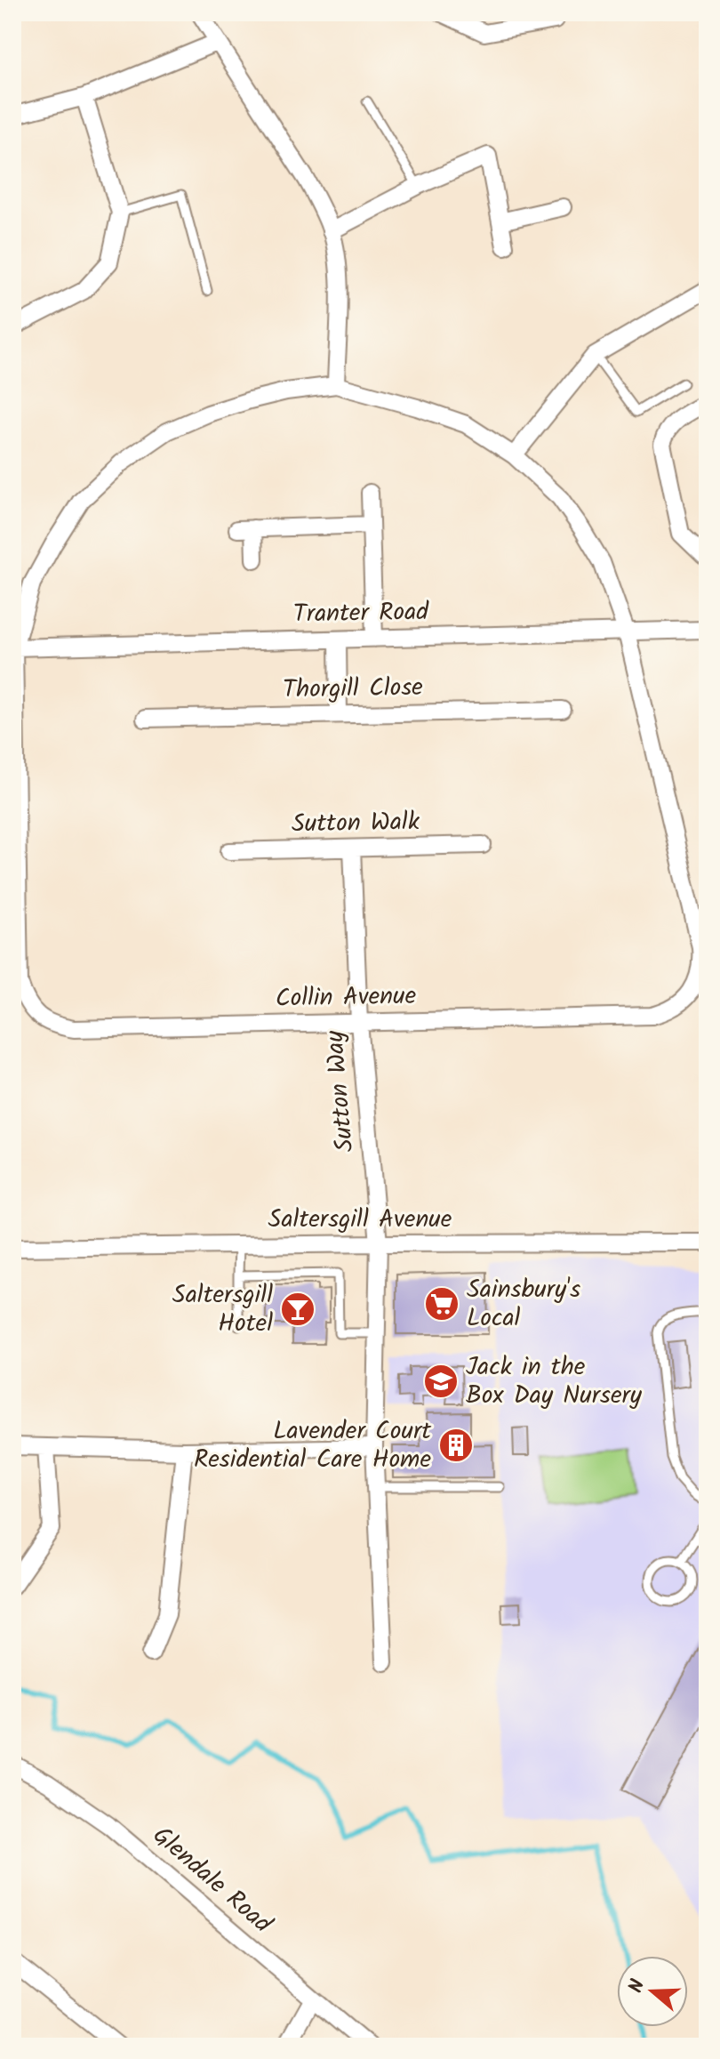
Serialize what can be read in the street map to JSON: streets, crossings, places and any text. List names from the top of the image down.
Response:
{
  "streets": {
    "street": [
      "Tranter Road",
      "Thorgill Close",
      "Sutton Walk",
      "Collin Avenue",
      "Sutton Way",
      "Saltersgill Avenue",
      "Glendale Road"
    ]
  },
  "crossings": [
    ["Tranter Road", "Collin Avenue"],
    ["Sutton Walk", "Sutton Way"],
    ["Collin Avenue", "Sutton Way"],
    ["Sutton Way", "Saltersgill Avenue"]
  ],
  "places": {
    "supermarket": ["Sainsbury's Local"],
    "bar": ["Saltersgill Hotel"],
    "school or university": ["Jack in the Box Day Nursery"],
    "building": ["Lavender Court Residential Care Home"]
  },
  "north": "left"
}
